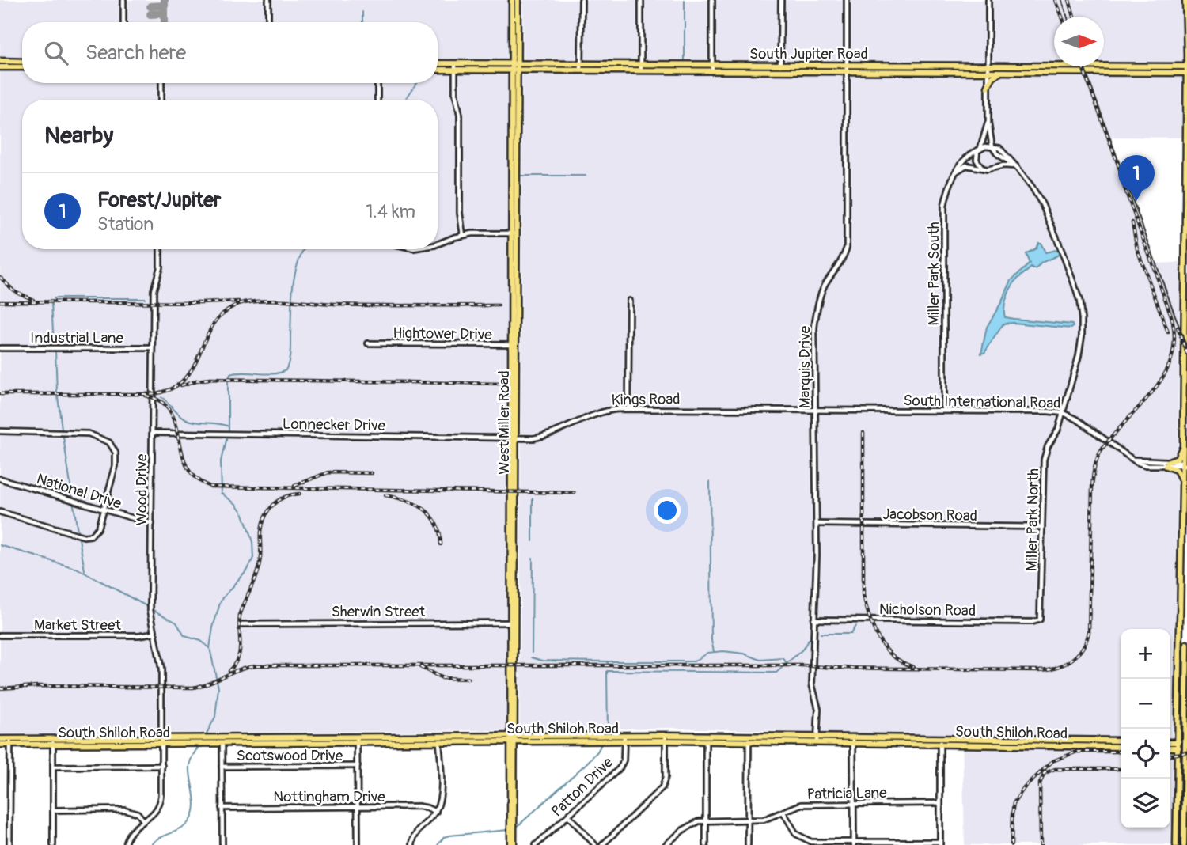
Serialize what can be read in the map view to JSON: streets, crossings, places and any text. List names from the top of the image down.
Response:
{
  "streets": {
    "main road": ["South Jupiter Road", "West Miller Road", "South Shiloh Road"],
    "street": [
      "Miller Park South",
      "Hightower Drive",
      "Industrial Lane",
      "Marquis Drive",
      "Kings Road",
      "South International Road",
      "Lonnecker Drive",
      "Wood Drive",
      "National Drive",
      "Jacobson Road",
      "Miller Park North",
      "Nicholson Road",
      "Sherwin Street",
      "Market Street",
      "Scotswood Drive",
      "Patton Drive",
      "Patricia Lane",
      "Nottingham Drive"
    ]
  },
  "crossings": [
    ["South Jupiter Road", "Marquis Drive"],
    ["South Jupiter Road", "West Miller Road"],
    ["Miller Park South", "South International Road"],
    ["Miller Park South", "Miller Park North"],
    ["Hightower Drive", "West Miller Road"],
    ["Industrial Lane", "Wood Drive"],
    ["Marquis Drive", "Kings Road"],
    ["Marquis Drive", "South International Road"],
    ["Marquis Drive", "Jacobson Road"],
    ["Marquis Drive", "Nicholson Road"],
    ["Marquis Drive", "South Shiloh Road"],
    ["Kings Road", "South International Road"],
    ["Kings Road", "West Miller Road"],
    ["Kings Road", "Lonnecker Drive"],
    ["South International Road", "Miller Park North"],
    ["West Miller Road", "Lonnecker Drive"],
    ["West Miller Road", "Sherwin Street"],
    ["West Miller Road", "South Shiloh Road"],
    ["Lonnecker Drive", "Wood Drive"],
    ["Wood Drive", "National Drive"],
    ["Wood Drive", "Market Street"],
    ["Wood Drive", "South Shiloh Road"],
    ["Jacobson Road", "Miller Park North"],
    ["Miller Park North", "Nicholson Road"],
    ["South Shiloh Road", "Patton Drive"]
  ],
  "north": "right",
  "page": {
    "search": "Search here",
    "heading": "Nearby",
    "pins": "1",
    "list": [
      {
        "mark": "1",
        "name": "Forest/Jupiter",
        "note": "Station",
        "value": "1.4 km"
      }
    ],
    "map_buttons": ["+", "−"]
  }
}
